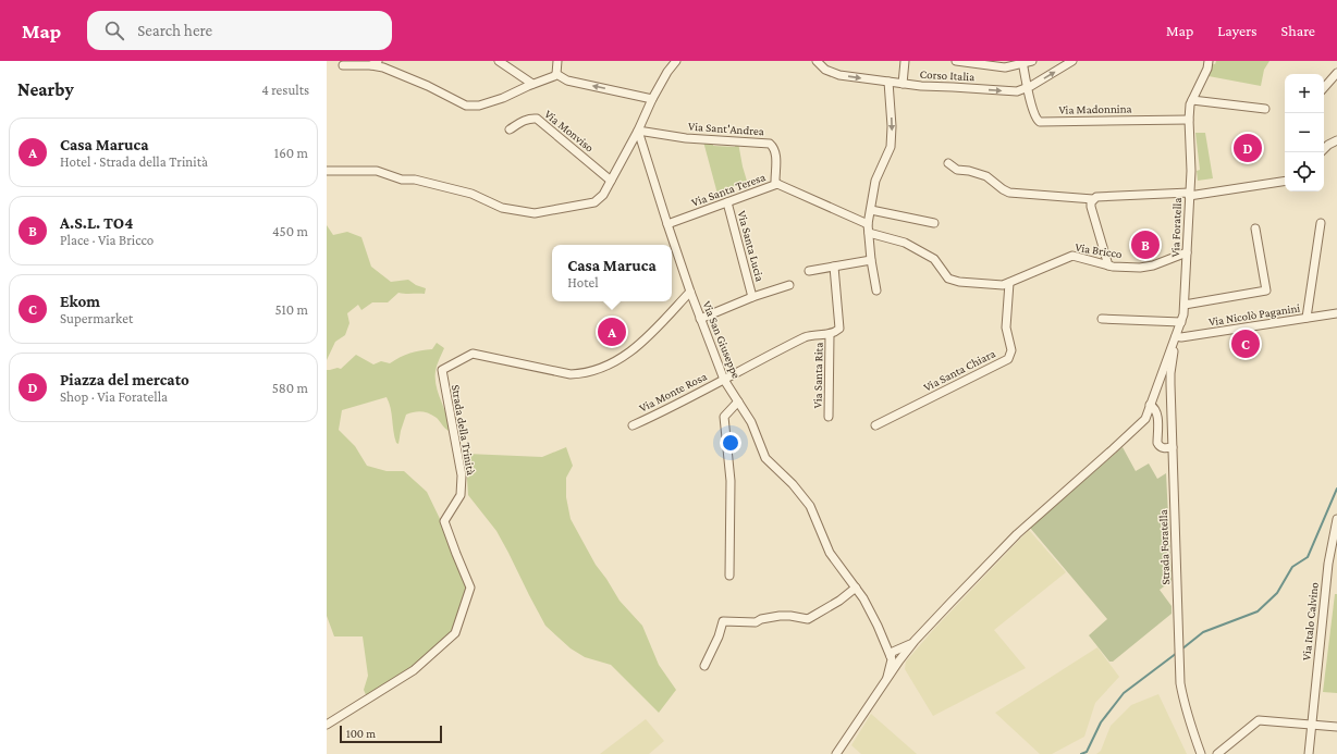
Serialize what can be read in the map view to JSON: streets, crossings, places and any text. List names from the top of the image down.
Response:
{
  "streets": {
    "street": [
      "Corso Italia",
      "Via Madonnina",
      "Via Sant'Andrea",
      "Via Monviso",
      "Via Santa Teresa",
      "Via Foratella",
      "Via Santa Lucia",
      "Via Bricco",
      "Via Nicolò Paganini",
      "Via San Giuseppe",
      "Via Santa Chiara",
      "Via Santa Rita",
      "Via Monte Rosa",
      "Strada della Trinità",
      "Strada Foratella",
      "Via Italo Calvino"
    ]
  },
  "crossings": [
    ["Corso Italia", "Via Madonnina"],
    ["Via Madonnina", "Via Foratella"],
    ["Via Sant'Andrea", "Via Santa Teresa"],
    ["Via Sant'Andrea", "Via San Giuseppe"],
    ["Via Santa Teresa", "Via Santa Lucia"],
    ["Via Santa Teresa", "Via Bricco"],
    ["Via Santa Teresa", "Via San Giuseppe"],
    ["Via Santa Teresa", "Via Santa Chiara"],
    ["Via Foratella", "Via Bricco"],
    ["Via Foratella", "Via Nicolò Paganini"],
    ["Via Foratella", "Strada Foratella"],
    ["Via Bricco", "Via Santa Chiara"],
    ["Via Nicolò Paganini", "Strada Foratella"],
    ["Via San Giuseppe", "Via Monte Rosa"],
    ["Via San Giuseppe", "Strada della Trinità"],
    ["Via Santa Rita", "Via Monte Rosa"]
  ],
  "scale_bar": "100 m",
  "page": {
    "header": "Map",
    "search": "Search here",
    "nav": ["Map", "Layers", "Share"],
    "heading": ["Nearby", "4 results"],
    "map_buttons": ["+", "−"],
    "list": [
      {
        "mark": "A",
        "name": "Casa Maruca",
        "note": "Hotel · Strada della Trinità",
        "value": "160 m"
      },
      {
        "mark": "B",
        "name": "A.S.L. TO4",
        "note": "Place · Via Bricco",
        "value": "450 m"
      },
      {
        "mark": "C",
        "name": "Ekom",
        "note": "Supermarket",
        "value": "510 m"
      },
      {
        "mark": "D",
        "name": "Piazza del mercato",
        "note": "Shop · Via Foratella",
        "value": "580 m"
      }
    ],
    "pins": [
      "D",
      "B",
      "A",
      "C"
    ],
    "popup": ["Casa Maruca", "Hotel"],
    "scale": "100 m"
  }
}
